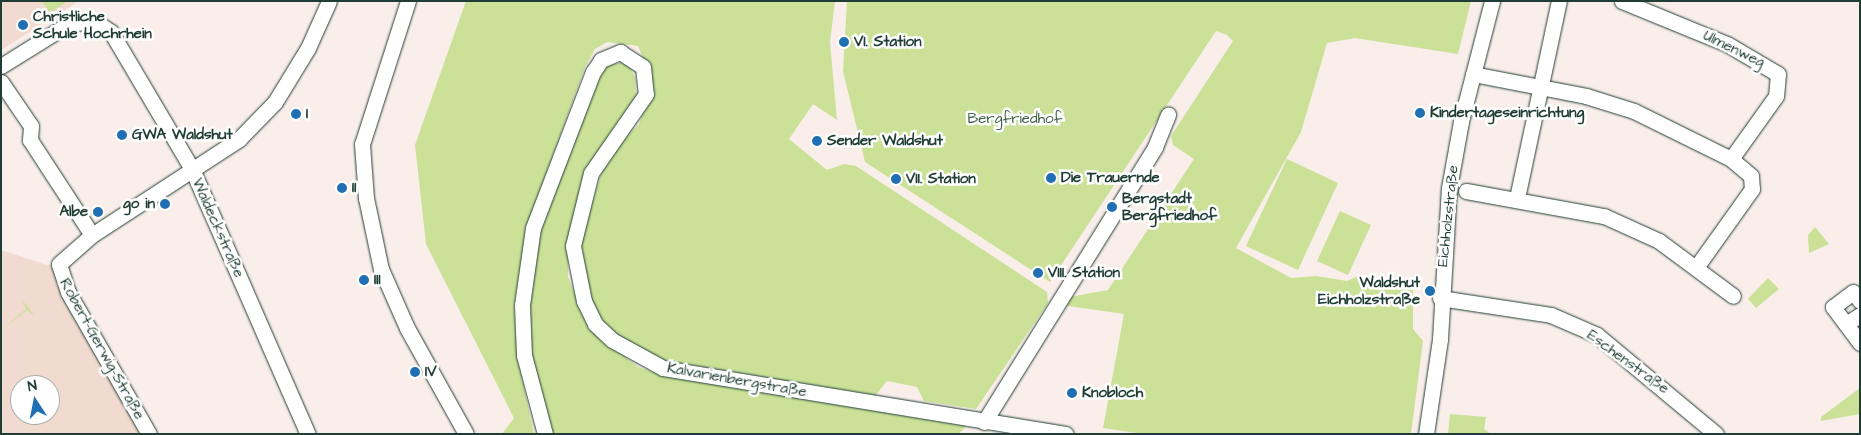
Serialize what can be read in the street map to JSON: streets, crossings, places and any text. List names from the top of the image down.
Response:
{
  "streets": {
    "street": [
      "Ulmenweg",
      "Eichholzstraße",
      "Waldeckstraße",
      "Robert-Gerwig-Straße",
      "Eschenstraße",
      "Kalvarienbergstraße"
    ]
  },
  "crossings": [
    ["Eichholzstraße", "Eschenstraße"]
  ],
  "parks": ["Bergfriedhof"],
  "places": [
    "Christliche Schule Hochrhein",
    "VI. Station",
    "Kindertageseinrichtung",
    "I",
    "GWA Waldshut",
    "Sender Waldshut",
    "Die Trauernde",
    "VII. Station",
    "II",
    "go in",
    "Bergstadt Bergfriedhof",
    "Albe",
    "VIII. Station",
    "III",
    "Waldshut Eichholzstraße",
    "IV",
    "Knobloch"
  ],
  "north": "top"
}
